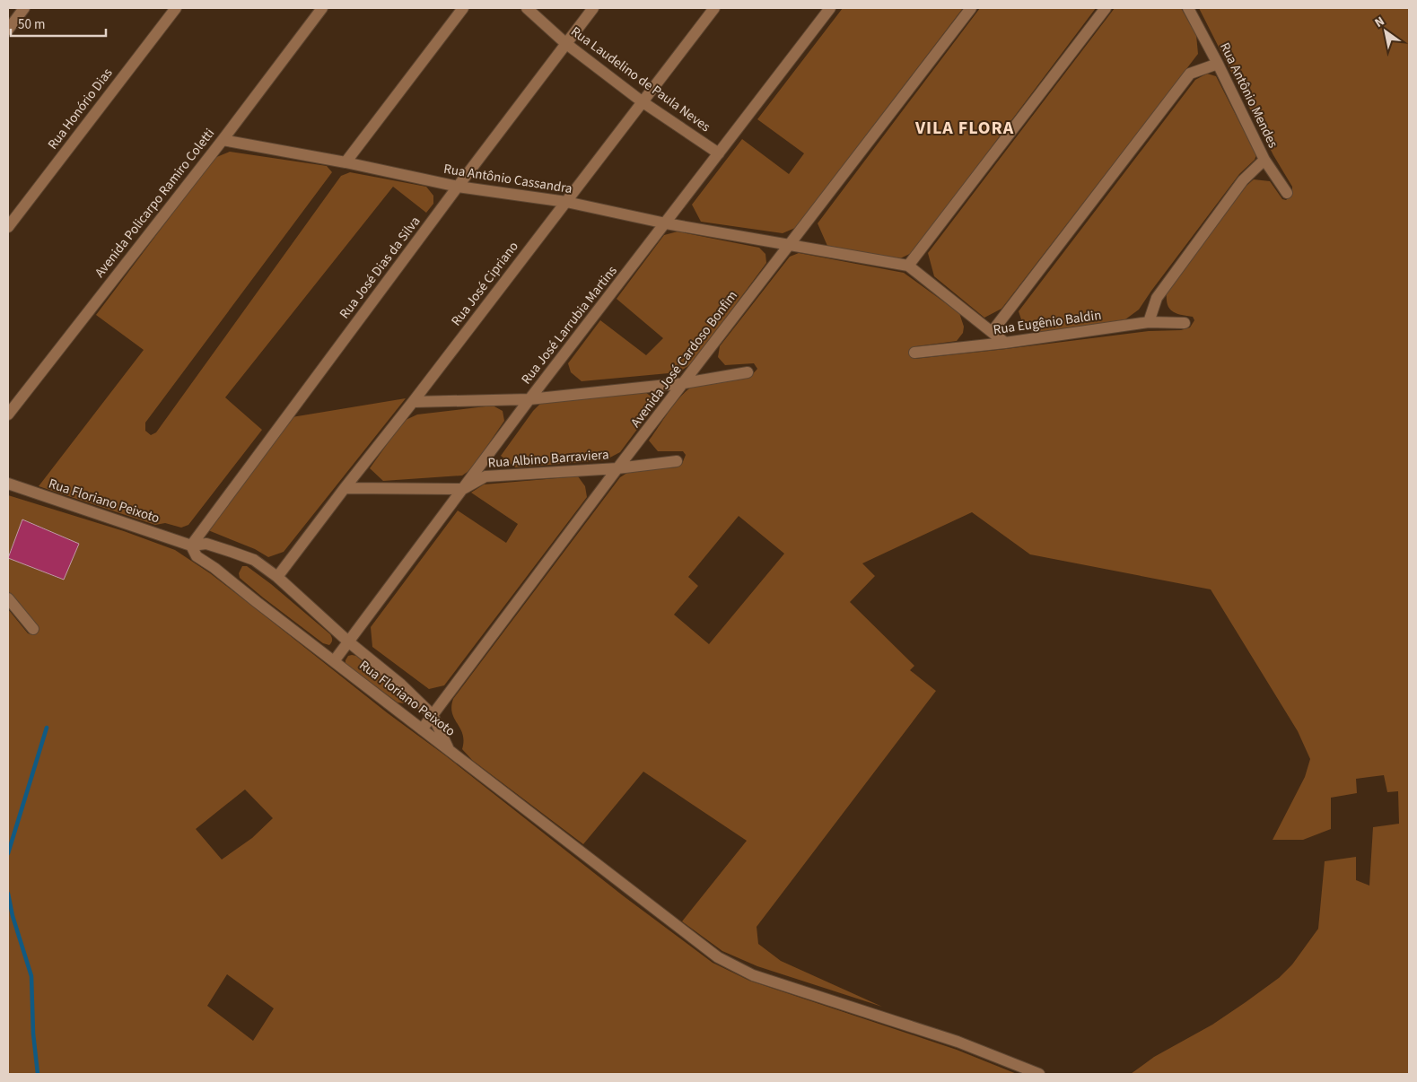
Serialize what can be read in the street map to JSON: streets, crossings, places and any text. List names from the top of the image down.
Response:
{
  "streets": {
    "street": [
      "Rua Laudelino de Paula Neves",
      "Rua Antônio Mendes",
      "Rua Honório Dias",
      "Rua Antônio Cassandra",
      "Avenida Policarpo Ramiro Coletti",
      "Rua José Dias da Silva",
      "Rua José Cipriano",
      "Rua Eugênio Baldin",
      "Rua José Larrubia Martins",
      "Avenida José Cardoso Bonfim",
      "Rua Albino Barraviera",
      "Rua Floriano Peixoto"
    ]
  },
  "crossings": [
    ["Rua Laudelino de Paula Neves", "Rua José Dias da Silva"],
    ["Rua Laudelino de Paula Neves", "Rua José Cipriano"],
    ["Rua Laudelino de Paula Neves", "Rua José Larrubia Martins"],
    ["Rua Antônio Cassandra", "Avenida Policarpo Ramiro Coletti"],
    ["Rua Antônio Cassandra", "Rua José Dias da Silva"],
    ["Rua Antônio Cassandra", "Rua José Cipriano"],
    ["Rua Antônio Cassandra", "Rua José Larrubia Martins"],
    ["Rua Antônio Cassandra", "Avenida José Cardoso Bonfim"],
    ["Rua José Dias da Silva", "Rua Floriano Peixoto"],
    ["Rua José Cipriano", "Rua Albino Barraviera"],
    ["Rua José Cipriano", "Rua Floriano Peixoto"],
    ["Rua José Larrubia Martins", "Rua Albino Barraviera"],
    ["Rua José Larrubia Martins", "Rua Floriano Peixoto"],
    ["Avenida José Cardoso Bonfim", "Rua Albino Barraviera"],
    ["Avenida José Cardoso Bonfim", "Rua Floriano Peixoto"]
  ],
  "districts": ["VILA FLORA"],
  "scale_bar": "50 m",
  "north": "top left"
}
